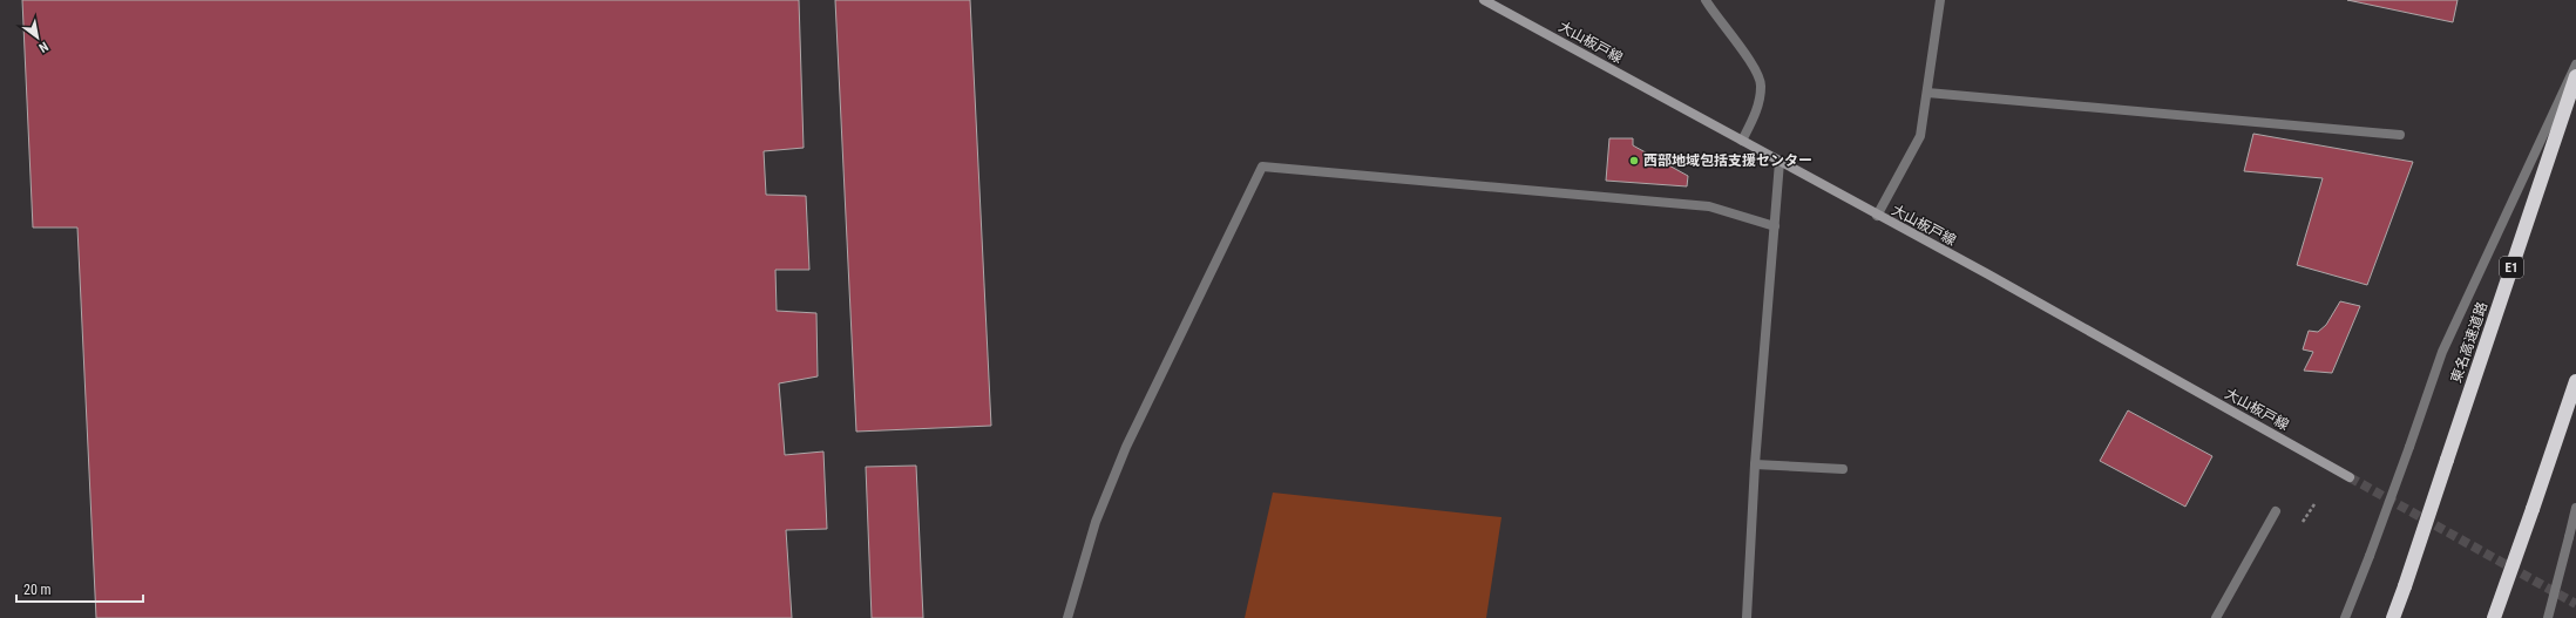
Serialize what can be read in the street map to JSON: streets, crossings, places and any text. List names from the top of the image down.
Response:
{
  "streets": {
    "highway": ["E1", "東名高速道路"],
    "main road": ["大山板戸線"]
  },
  "places": ["西部地域包括支援センター"],
  "scale_bar": "20 m",
  "north": "bottom right"
}
